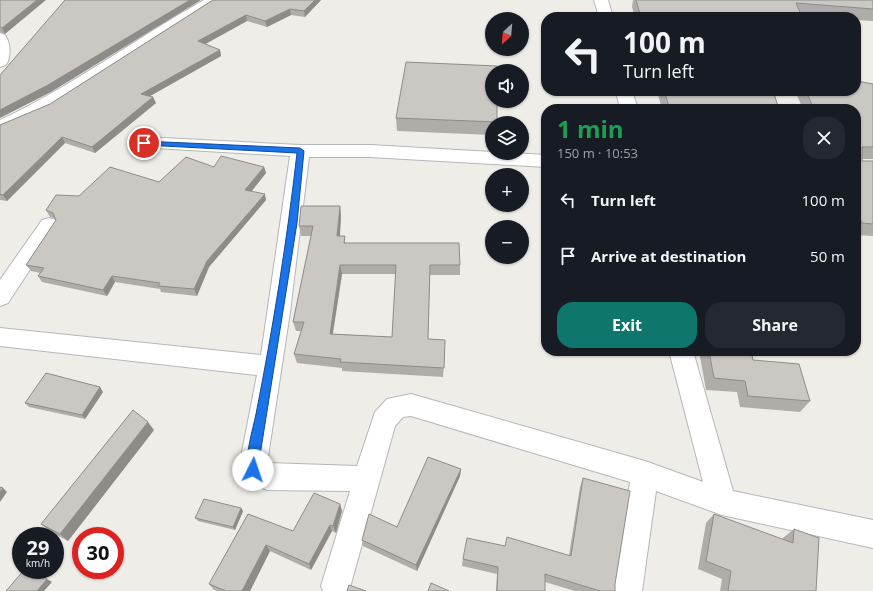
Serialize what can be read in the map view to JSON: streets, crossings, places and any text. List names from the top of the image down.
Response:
{
  "north": "bottom left",
  "page": {
    "map_buttons": ["+", "−"],
    "turn": ["100 m", "Turn left"],
    "heading": ["1 min", "150 m · 10:53"],
    "list": [
      {
        "name": "Turn left",
        "value": "100 m"
      },
      {
        "name": "Arrive at destination",
        "value": "50 m"
      }
    ],
    "buttons": ["Exit", "Share"],
    "speed": "29 km/h",
    "limit": "30"
  }
}
